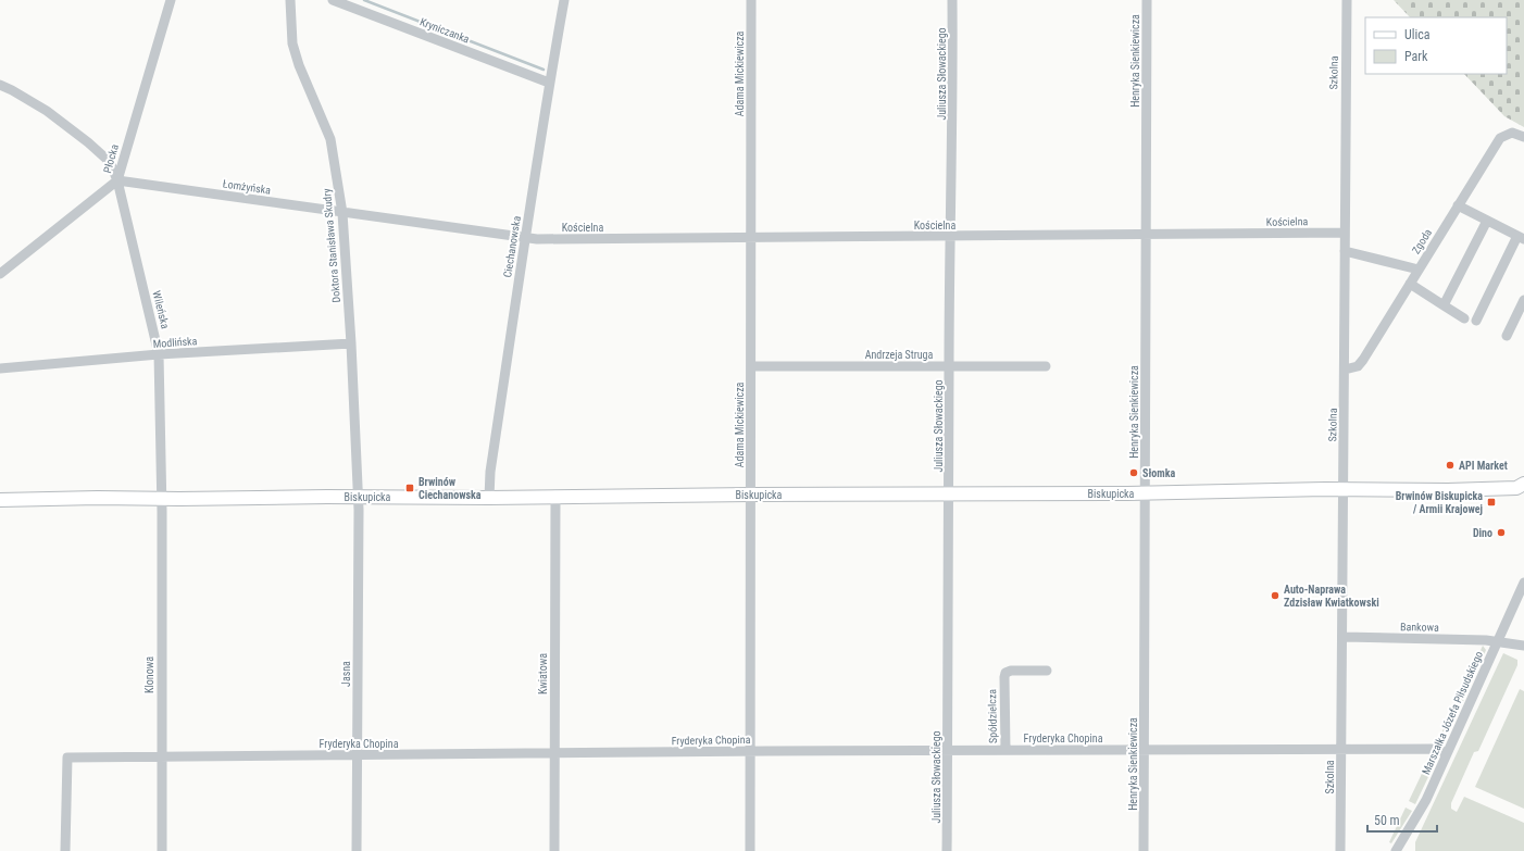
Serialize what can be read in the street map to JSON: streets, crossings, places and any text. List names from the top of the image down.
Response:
{
  "streets": {
    "main road": ["Biskupicka"],
    "street": [
      "Kryniczanka",
      "Henryka Sienkiewicza",
      "Szkolna",
      "Adama Mickiewicza",
      "Juliusza Słowackiego",
      "Płocka",
      "Łomżyńska",
      "Kościelna",
      "Zgoda",
      "Doktora Stanisława Skudry",
      "Ciechanowska",
      "Wileńska",
      "Modlińska",
      "Andrzeja Struga",
      "Bankowa",
      "Jasna",
      "Kwiatowa",
      "Klonowa",
      "Marszałka Józefa Piłsudskiego",
      "Spółdzielcza",
      "Fryderyka Chopina"
    ]
  },
  "crossings": [
    ["Kryniczanka", "Ciechanowska"],
    ["Henryka Sienkiewicza", "Kościelna"],
    ["Henryka Sienkiewicza", "Biskupicka"],
    ["Henryka Sienkiewicza", "Fryderyka Chopina"],
    ["Szkolna", "Kościelna"],
    ["Szkolna", "Zgoda"],
    ["Szkolna", "Biskupicka"],
    ["Szkolna", "Bankowa"],
    ["Szkolna", "Fryderyka Chopina"],
    ["Adama Mickiewicza", "Kościelna"],
    ["Adama Mickiewicza", "Andrzeja Struga"],
    ["Adama Mickiewicza", "Biskupicka"],
    ["Adama Mickiewicza", "Fryderyka Chopina"],
    ["Juliusza Słowackiego", "Kościelna"],
    ["Juliusza Słowackiego", "Andrzeja Struga"],
    ["Juliusza Słowackiego", "Biskupicka"],
    ["Juliusza Słowackiego", "Fryderyka Chopina"],
    ["Płocka", "Łomżyńska"],
    ["Płocka", "Wileńska"],
    ["Łomżyńska", "Kościelna"],
    ["Łomżyńska", "Doktora Stanisława Skudry"],
    ["Łomżyńska", "Ciechanowska"],
    ["Łomżyńska", "Wileńska"],
    ["Kościelna", "Ciechanowska"],
    ["Doktora Stanisława Skudry", "Modlińska"],
    ["Doktora Stanisława Skudry", "Biskupicka"],
    ["Doktora Stanisława Skudry", "Jasna"],
    ["Ciechanowska", "Biskupicka"],
    ["Wileńska", "Modlińska"],
    ["Wileńska", "Biskupicka"],
    ["Wileńska", "Klonowa"],
    ["Biskupicka", "Jasna"],
    ["Biskupicka", "Kwiatowa"],
    ["Biskupicka", "Klonowa"],
    ["Bankowa", "Marszałka Józefa Piłsudskiego"],
    ["Jasna", "Fryderyka Chopina"],
    ["Kwiatowa", "Fryderyka Chopina"],
    ["Klonowa", "Fryderyka Chopina"],
    ["Marszałka Józefa Piłsudskiego", "Fryderyka Chopina"],
    ["Spółdzielcza", "Fryderyka Chopina"]
  ],
  "places": {
    "other": [
      "API Market",
      "Słomka",
      "Dino",
      "Auto-Naprawa Zdzisław Kwiatkowski"
    ],
    "transit": ["Brwinów Ciechanowska", "Brwinów Biskupicka / Armii Krajowej"]
  },
  "legend": ["Ulica", "Park"],
  "scale_bar": "50 m"
}
